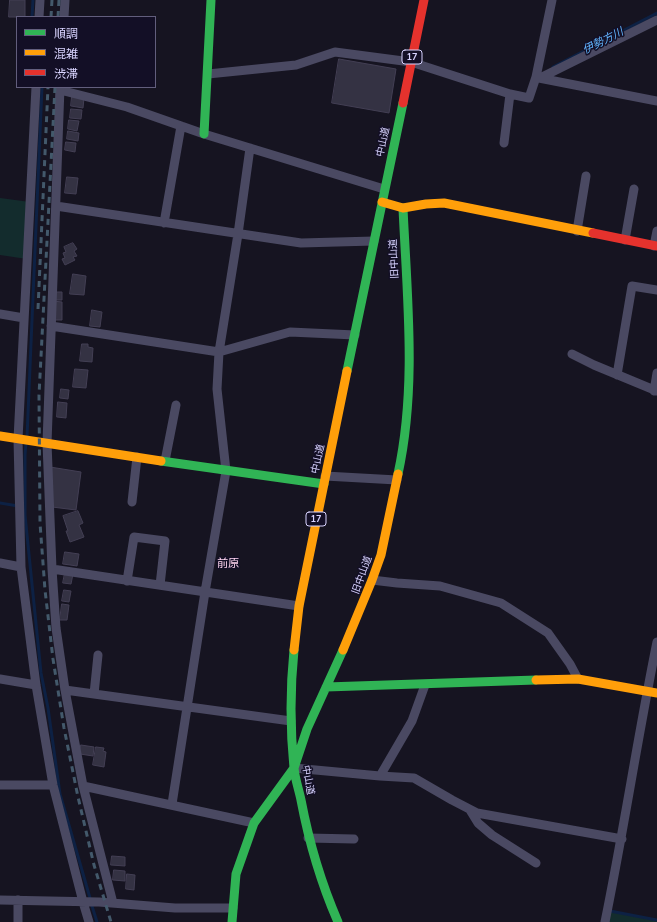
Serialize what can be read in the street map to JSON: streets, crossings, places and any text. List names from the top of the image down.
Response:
{
  "streets": {
    "main road": ["17", "中山道", "旧中山道"]
  },
  "crossings": [
    ["中山道", "旧中山道"]
  ],
  "districts": ["前原"],
  "water": ["伊勢方川"],
  "legend": ["順調", "混雑", "渋滞"]
}
